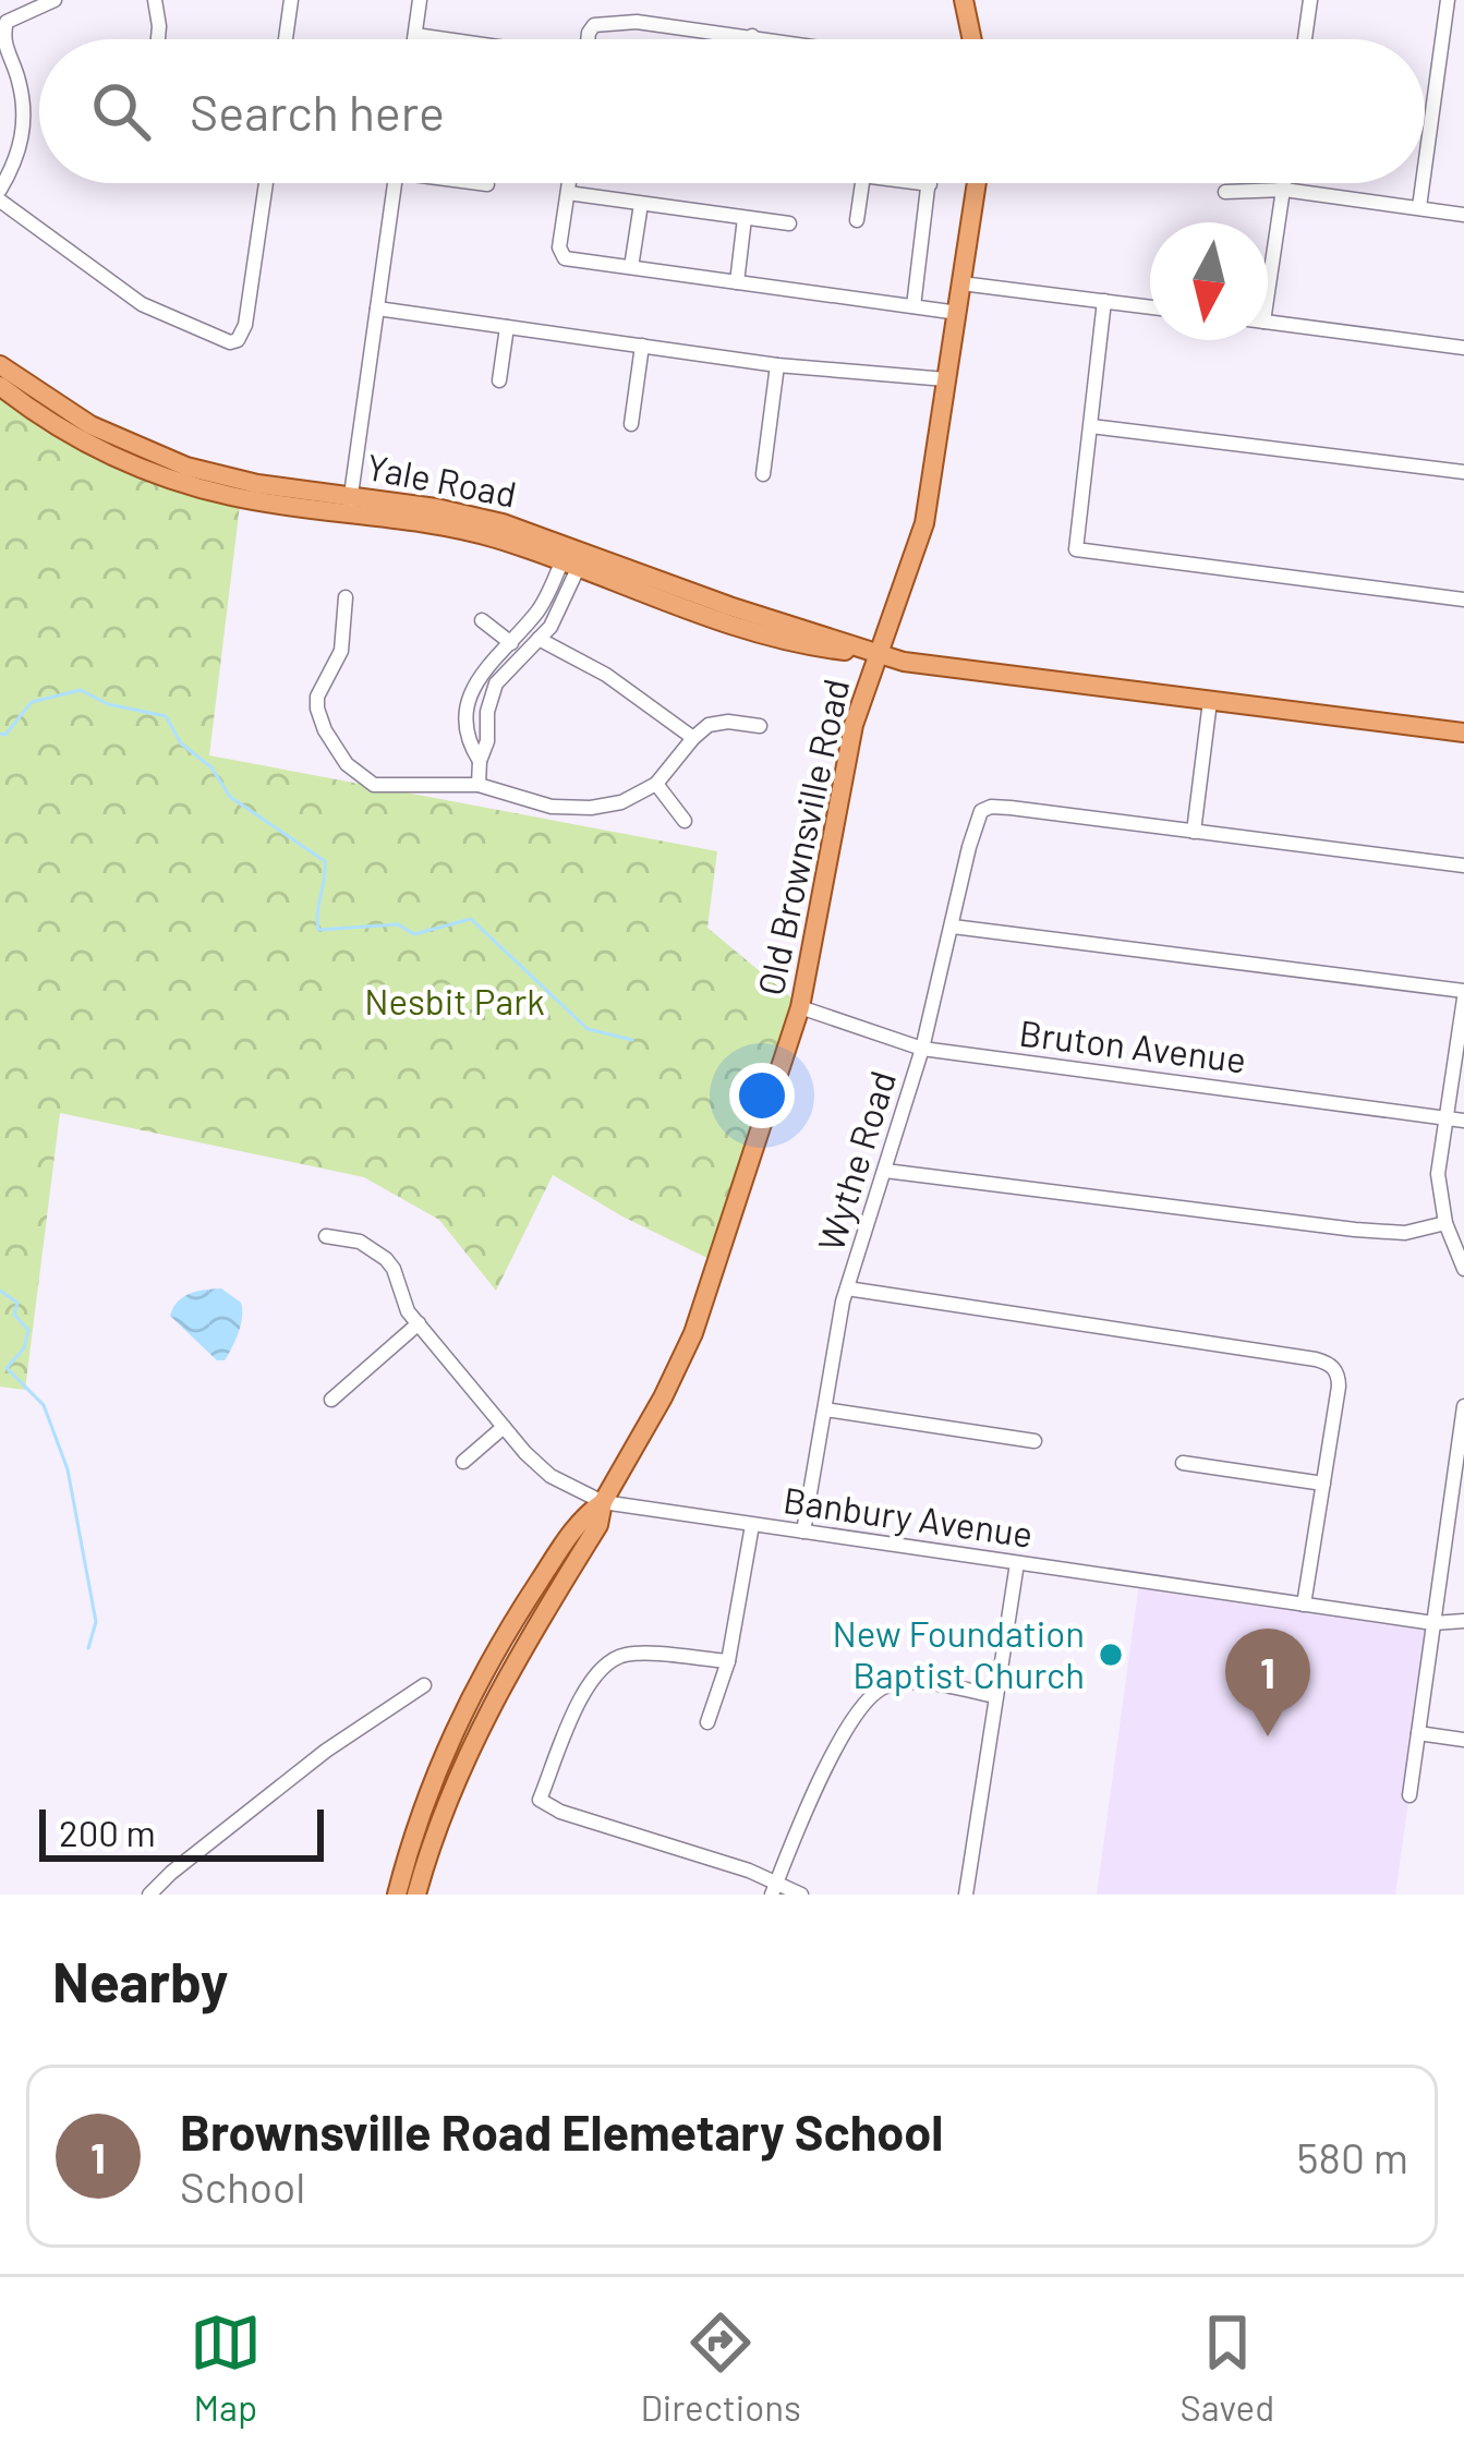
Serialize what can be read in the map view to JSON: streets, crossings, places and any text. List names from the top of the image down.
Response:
{
  "streets": {
    "main road": ["Yale Road", "Old Brownsville Road"],
    "street": ["Bruton Avenue", "Wythe Road", "Banbury Avenue"]
  },
  "crossings": [
    ["Yale Road", "Old Brownsville Road"],
    ["Old Brownsville Road", "Bruton Avenue"],
    ["Old Brownsville Road", "Banbury Avenue"],
    ["Bruton Avenue", "Wythe Road"],
    ["Wythe Road", "Banbury Avenue"]
  ],
  "parks": ["Nesbit Park"],
  "places": ["New Foundation Baptist Church"],
  "scale_bar": "200 m",
  "north": "bottom",
  "page": {
    "search": "Search here",
    "pins": "1",
    "scale": "200 m",
    "heading": "Nearby",
    "list": [
      {
        "mark": "1",
        "name": "Brownsville Road Elemetary School",
        "note": "School",
        "value": "580 m"
      }
    ],
    "nav": ["Map", "Directions", "Saved"]
  }
}
